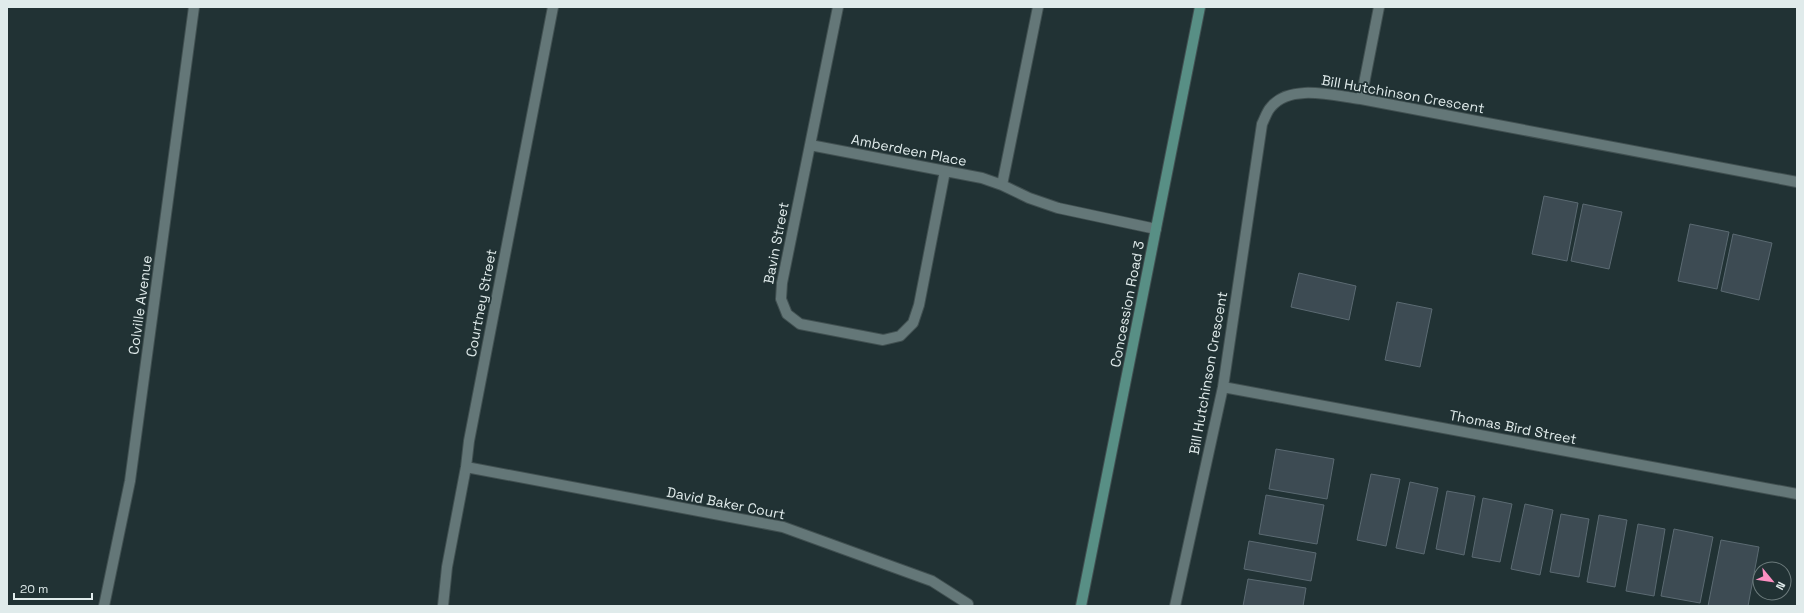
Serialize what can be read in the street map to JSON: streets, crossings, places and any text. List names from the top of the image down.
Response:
{
  "streets": {
    "street": [
      "Bill Hutchinson Crescent",
      "Amberdeen Place",
      "Bavin Street",
      "Courtney Street",
      "Concession Road 3",
      "Colville Avenue",
      "Thomas Bird Street",
      "David Baker Court"
    ]
  },
  "crossings": [
    ["Bill Hutchinson Crescent", "Thomas Bird Street"],
    ["Amberdeen Place", "Bavin Street"],
    ["Amberdeen Place", "Concession Road 3"],
    ["Courtney Street", "David Baker Court"]
  ],
  "scale_bar": "20 m",
  "north": "bottom right"
}
